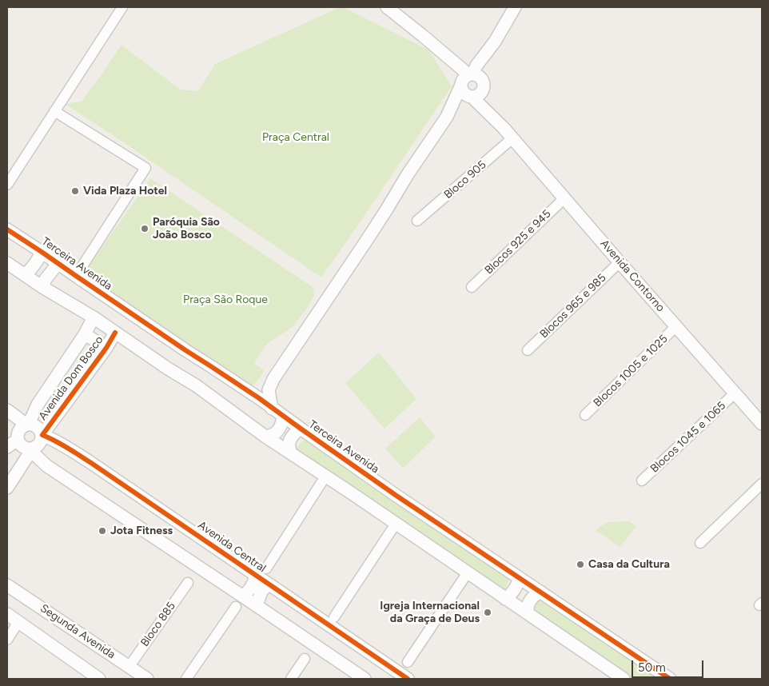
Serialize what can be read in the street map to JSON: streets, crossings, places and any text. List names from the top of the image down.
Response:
{
  "streets": {
    "street": [
      "Bloco 905",
      "Blocos 925 e 945",
      "Terceira Avenida",
      "Avenida Contorno",
      "Blocos 965 e 985",
      "Blocos 1005 e 1025",
      "Avenida Dom Bosco",
      "Blocos 1045 e 1065",
      "Avenida Central",
      "Bloco 885",
      "Segunda Avenida"
    ]
  },
  "crossings": [
    ["Bloco 905", "Avenida Contorno"],
    ["Blocos 925 e 945", "Avenida Contorno"],
    ["Avenida Contorno", "Blocos 965 e 985"],
    ["Avenida Contorno", "Blocos 1005 e 1025"],
    ["Avenida Contorno", "Blocos 1045 e 1065"],
    ["Avenida Dom Bosco", "Avenida Central"],
    ["Bloco 885", "Segunda Avenida"]
  ],
  "parks": ["Praça Central", "Praça São Roque"],
  "places": [
    "Vida Plaza Hotel",
    "Paróquia São João Bosco",
    "Jota Fitness",
    "Casa da Cultura",
    "Igreja Internacional da Graça de Deus"
  ],
  "scale_bar": "50 m"
}
